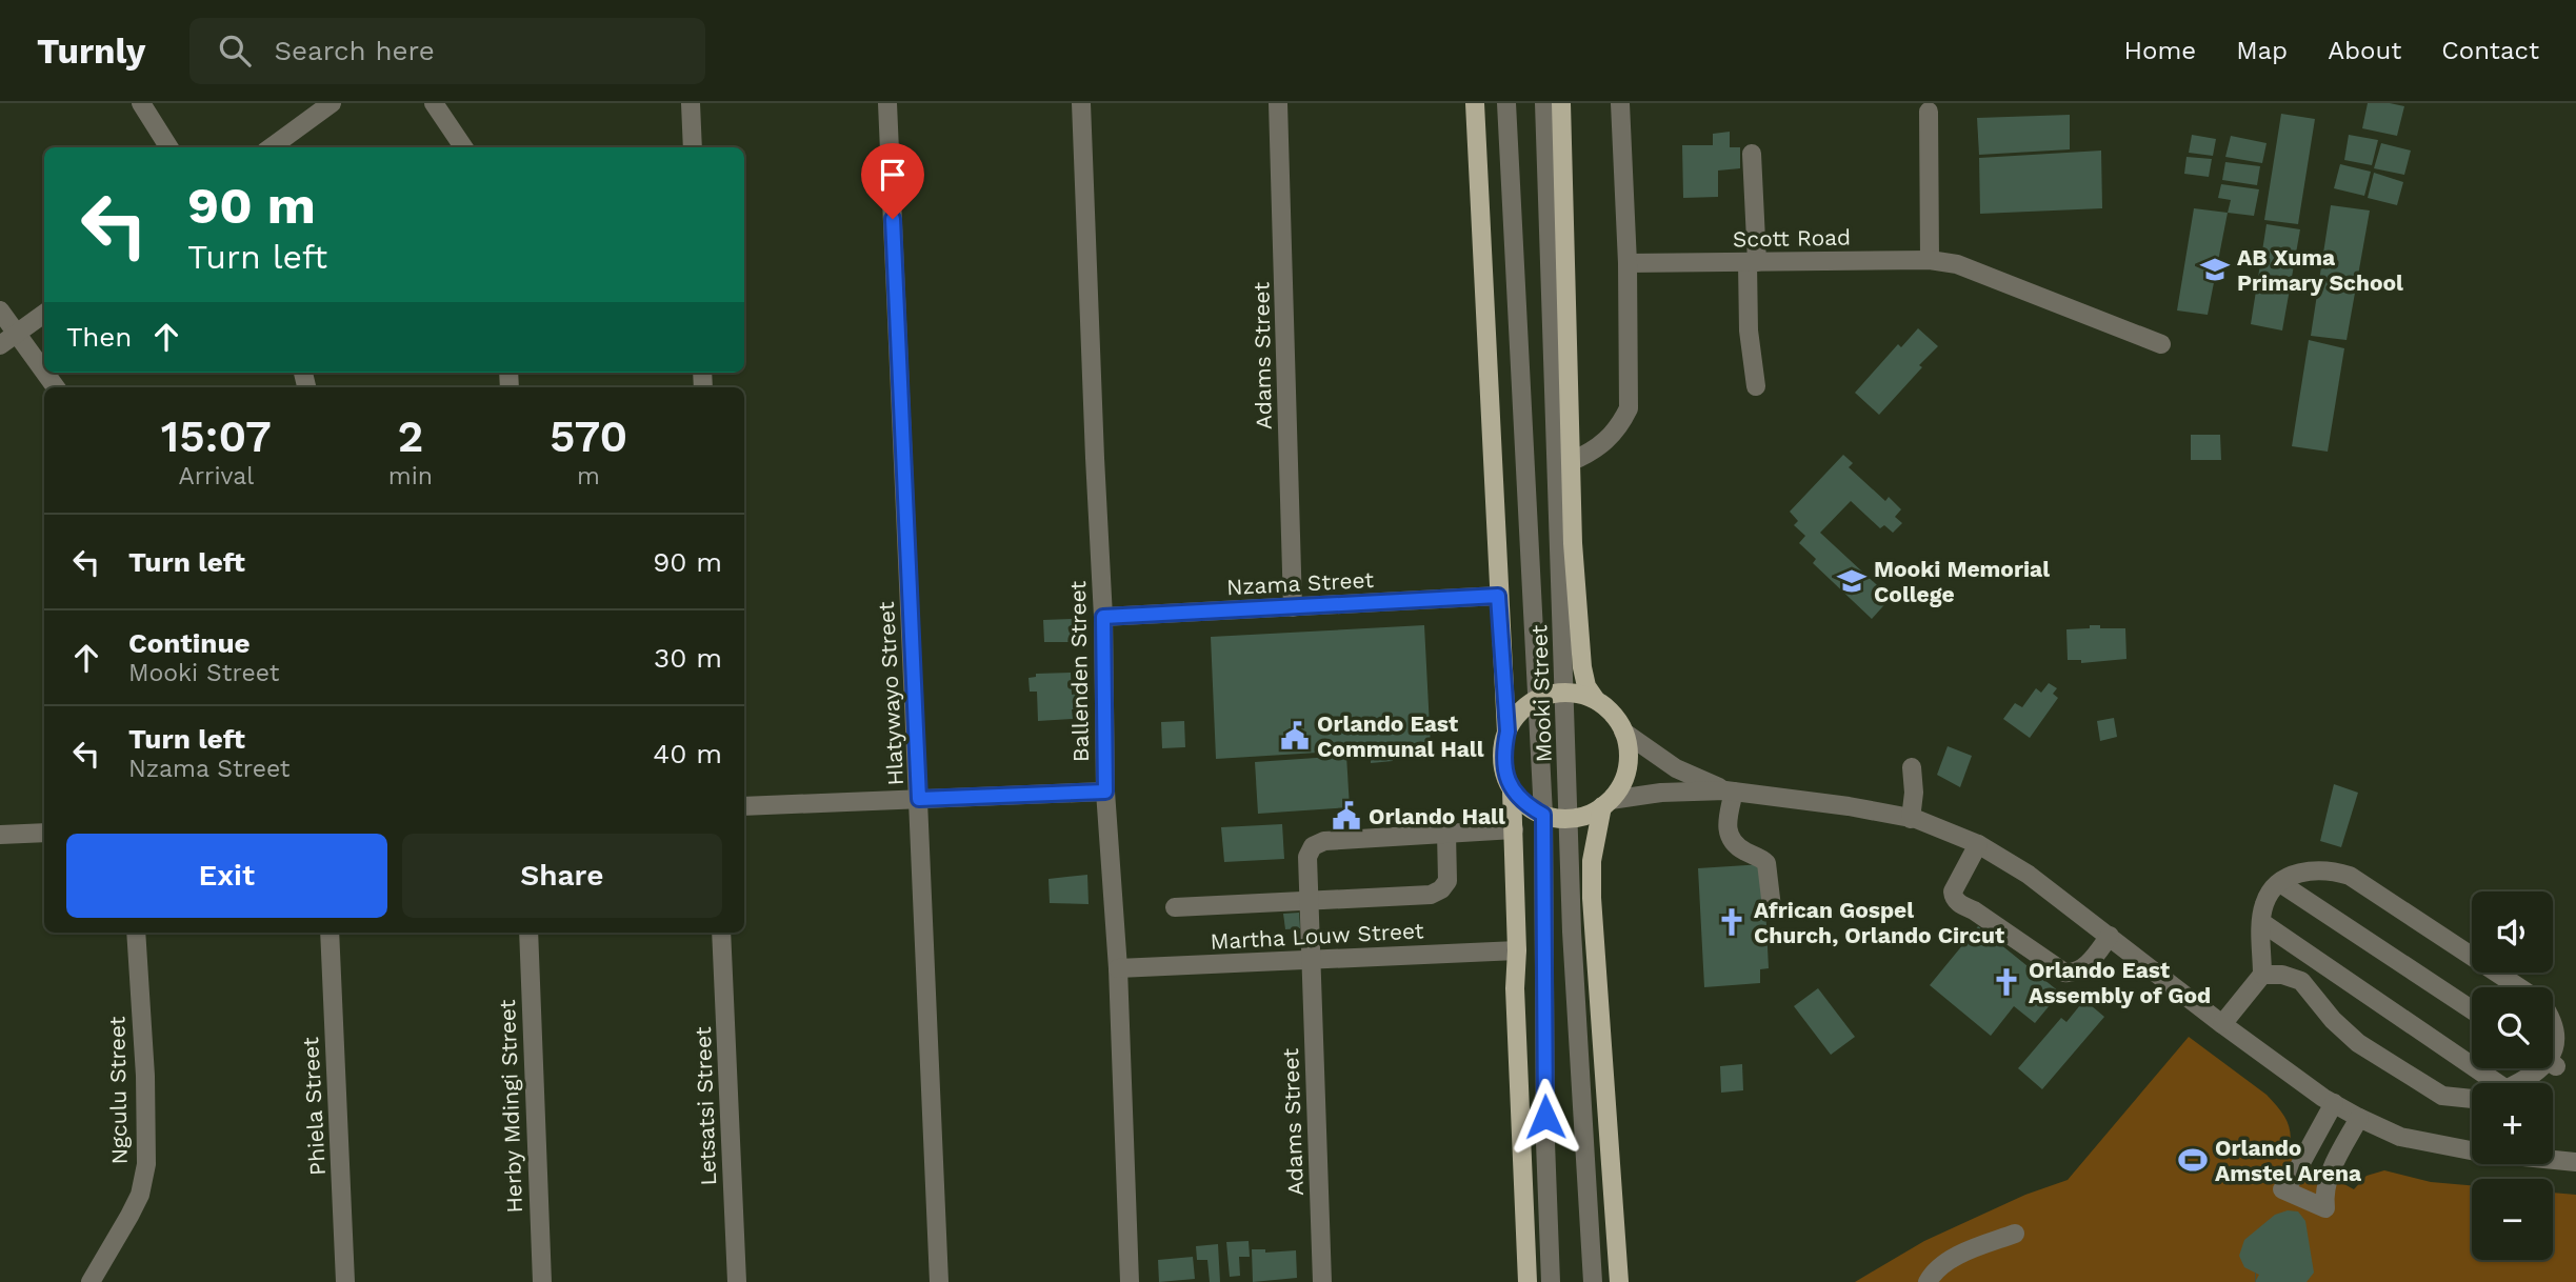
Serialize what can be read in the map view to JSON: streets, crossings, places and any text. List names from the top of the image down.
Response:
{
  "streets": {
    "main road": ["Mooki Street"],
    "street": [
      "Scott Road",
      "Adams Street",
      "Nzama Street",
      "Ballenden Street",
      "Hlatywayo Street",
      "Martha Louw Street",
      "Ngculu Street",
      "Phiela Street",
      "Herby Mdingi Street",
      "Letsatsi Street"
    ]
  },
  "crossings": [
    ["Adams Street", "Nzama Street"],
    ["Adams Street", "Martha Louw Street"],
    ["Nzama Street", "Ballenden Street"],
    ["Nzama Street", "Mooki Street"],
    ["Ballenden Street", "Martha Louw Street"],
    ["Mooki Street", "Martha Louw Street"]
  ],
  "places": {
    "school or university": ["AB Xuma Primary School", "Mooki Memorial College"],
    "public building": ["Orlando East Communal Hall", "Orlando Hall"],
    "church": ["African Gospel Church, Orlando Circut", "Orlando East Assembly of God"],
    "sports": ["Orlando Amstel Arena"]
  },
  "page": {
    "header": "Turnly",
    "search": "Search here",
    "nav": [
      "Home",
      "Map",
      "About",
      "Contact"
    ],
    "turn": ["90 m", "Turn left"],
    "then": "Then",
    "eta": [
      "15:07",
      "Arrival",
      "2",
      "min",
      "570",
      "m"
    ],
    "list": [
      {
        "name": "Turn left",
        "value": "90 m"
      },
      {
        "name": "Continue",
        "note": "Mooki Street",
        "value": "30 m"
      },
      {
        "name": "Turn left",
        "note": "Nzama Street",
        "value": "40 m"
      }
    ],
    "buttons": ["Exit", "Share"],
    "map_buttons": ["+", "−"]
  }
}
